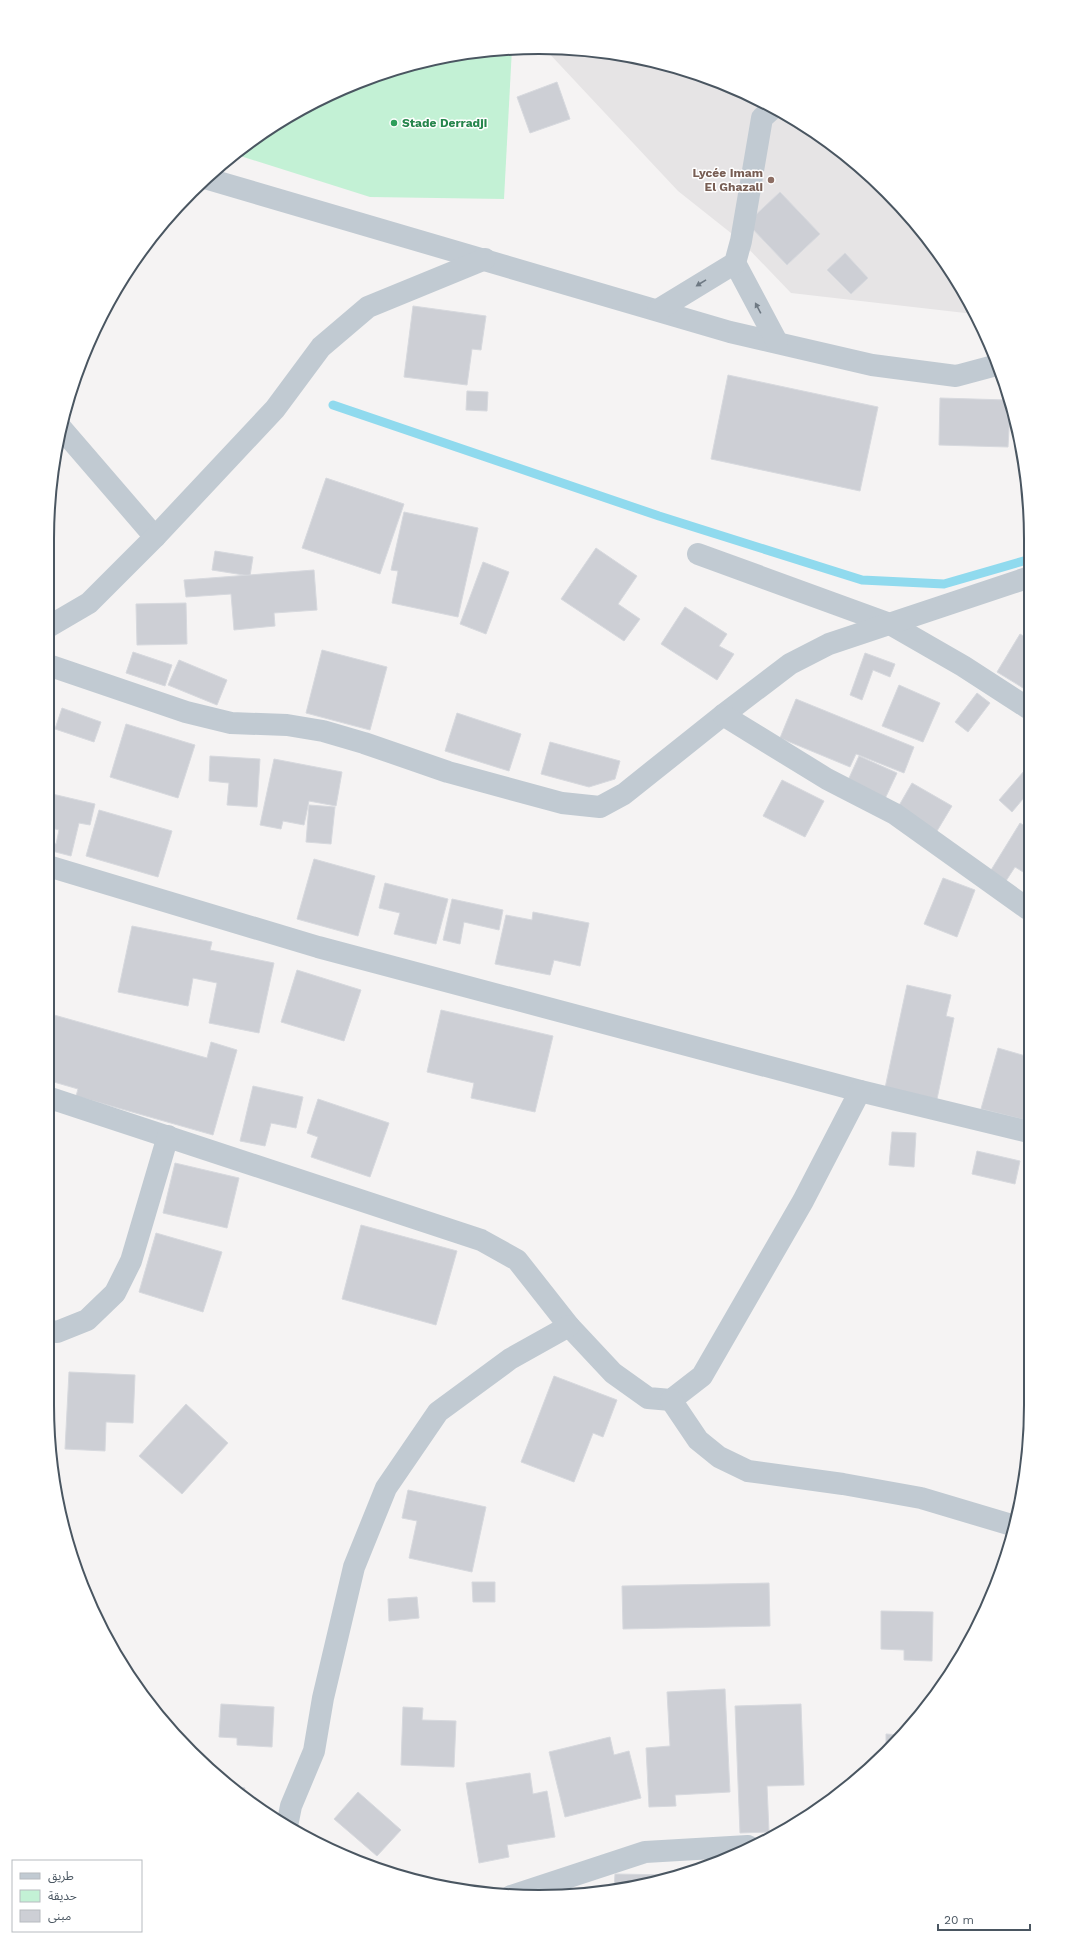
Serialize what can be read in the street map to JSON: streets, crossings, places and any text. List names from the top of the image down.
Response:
{
  "places": ["Stade Derradji", "Lycée Imam El Ghazali"],
  "legend": ["طريق", "حديقة", "مبنى"],
  "scale_bar": "20 m"
}
